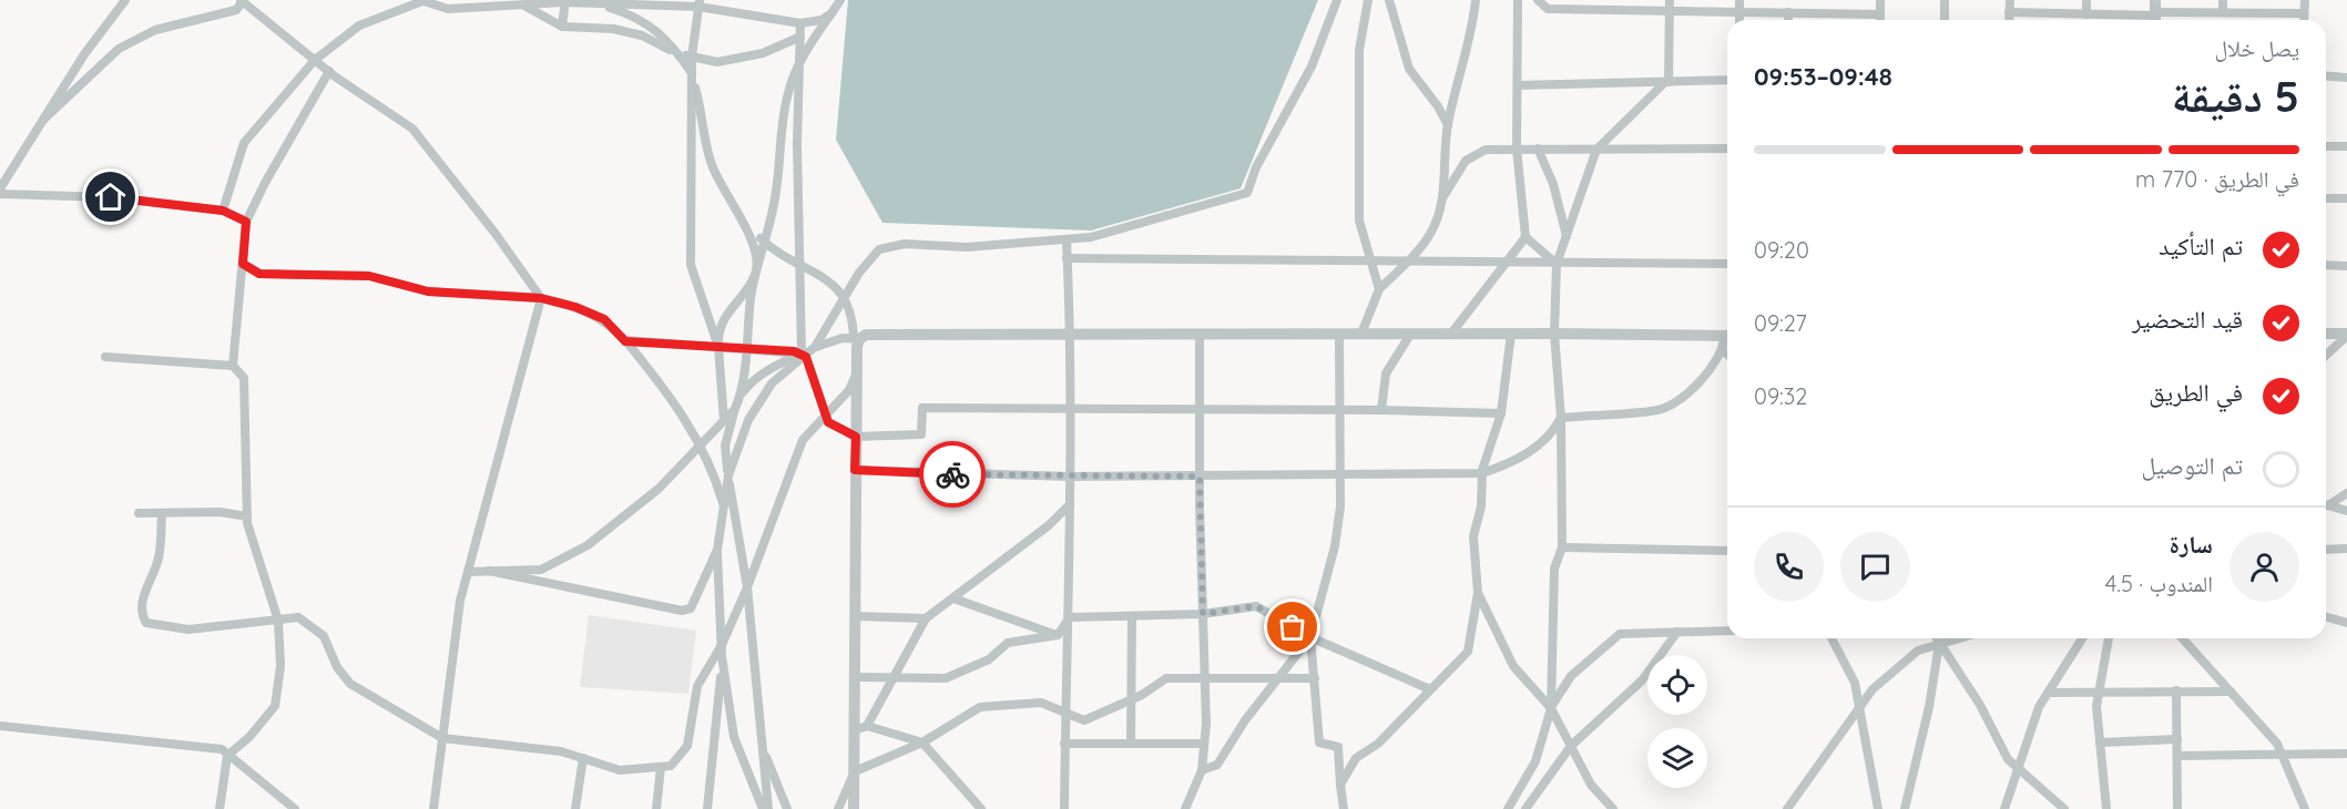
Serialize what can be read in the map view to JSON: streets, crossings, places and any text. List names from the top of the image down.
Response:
{
  "page": {
    "heading": ["5 دقيقة", "يصل خلال", "09:48–09:53"],
    "panel": ["سارة", "المندوب · 4.5"],
    "bar": "في الطريق · 770 m",
    "list": [
      ["تم التأكيد", "09:20"],
      ["قيد التحضير", "09:27"],
      ["في الطريق", "09:32"],
      "تم التوصيل"
    ]
  }
}
